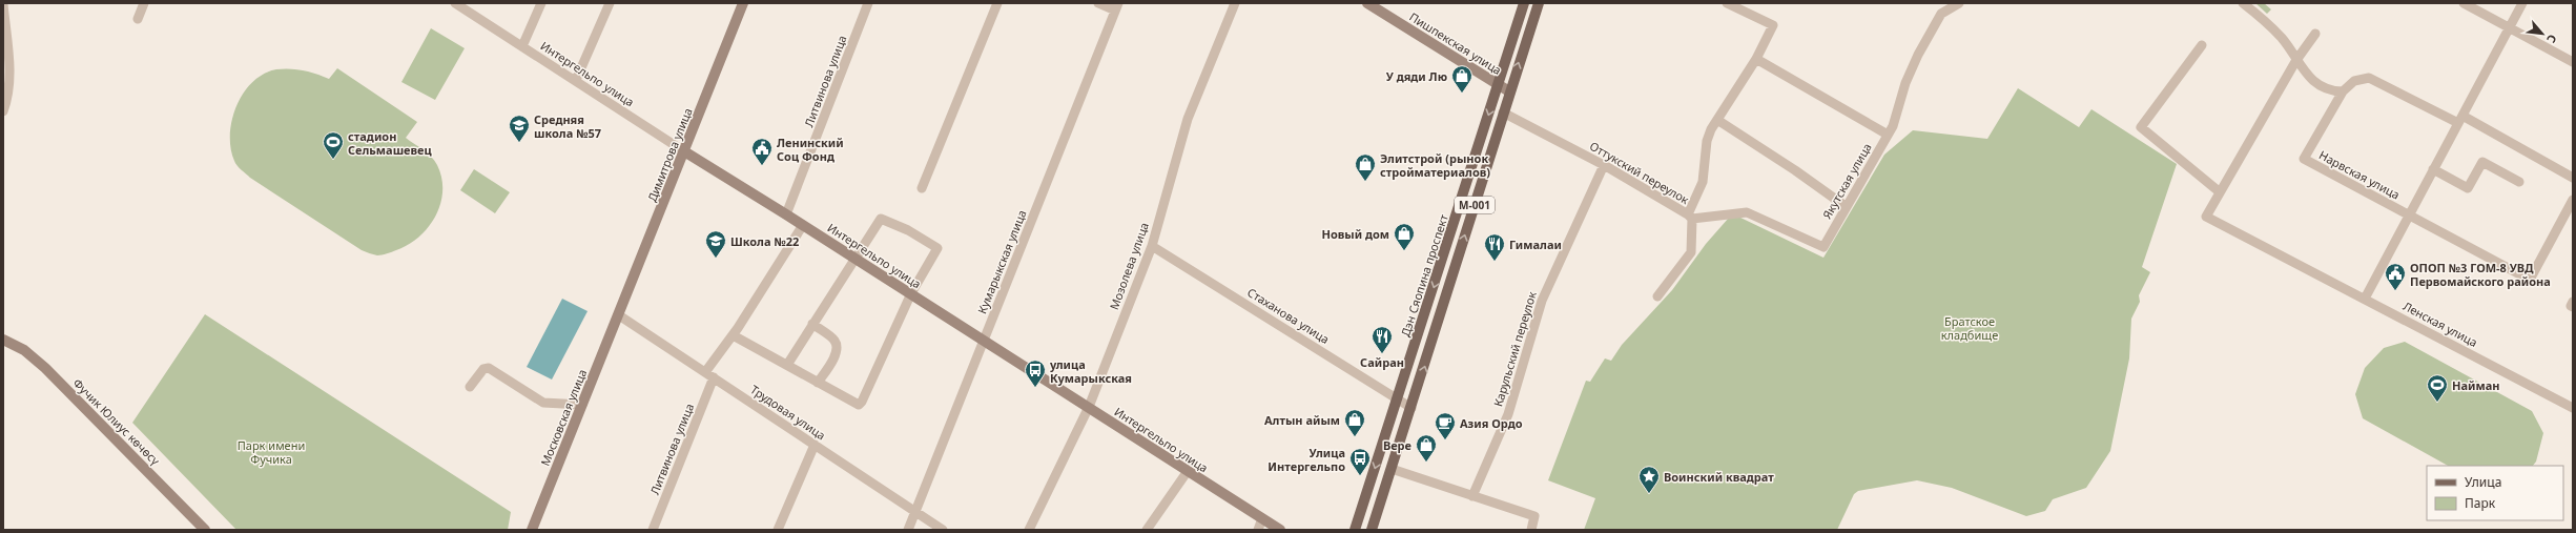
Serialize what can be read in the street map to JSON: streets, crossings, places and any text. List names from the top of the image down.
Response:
{
  "streets": {
    "main road": [
      "Пишпекская улица",
      "Интергельпо улица",
      "Димитрова улица",
      "M-001",
      "Дэн Сяопина проспект",
      "Московская улица",
      "Фучик Юлиус көчөсү"
    ],
    "street": [
      "Литвинова улица",
      "Оттукский переулок",
      "Нарвская улица",
      "Якутская улица",
      "Кумарыкская улица",
      "Мозолева улица",
      "Стаханова улица",
      "Ленская улица",
      "Карульский переулок",
      "Трудовая улица"
    ]
  },
  "crossings": [
    ["Пишпекская улица", "M-001"],
    ["Пишпекская улица", "Дэн Сяопина проспект"],
    ["Интергельпо улица", "Литвинова улица"],
    ["Интергельпо улица", "Димитрова улица"],
    ["Интергельпо улица", "Кумарыкская улица"],
    ["Интергельпо улица", "Мозолева улица"],
    ["Литвинова улица", "Трудовая улица"],
    ["Димитрова улица", "Трудовая улица"],
    ["Димитрова улица", "Московская улица"],
    ["Оттукский переулок", "Якутская улица"],
    ["Оттукский переулок", "M-001"],
    ["Оттукский переулок", "Карульский переулок"],
    ["M-001", "Стаханова улица"],
    ["Кумарыкская улица", "Трудовая улица"],
    ["Мозолева улица", "Стаханова улица"],
    ["Дэн Сяопина проспект", "Стаханова улица"],
    ["Трудовая улица", "Московская улица"]
  ],
  "parks": ["Братское кладбище", "Парк имени Фучика"],
  "places": {
    "shop": [
      "У дяди Лю",
      "Элитстрой (рынок стройматериалов)",
      "Новый дом",
      "Алтын айым",
      "Вере"
    ],
    "school or university": ["Средняя школа №57", "Школа №22"],
    "sports": ["стадион Сельмашевец", "Найман"],
    "public building": ["Ленинский Соц Фонд", "ОПОП №3 ГОМ-8 УВД Первомайского района"],
    "restaurant": ["Гималаи", "Сайран"],
    "bus stop": ["улица Кумарыкская", "Улица Интергельпо"],
    "cafe": ["Азия Ордо"],
    "place": ["Воинский квадрат"]
  },
  "legend": ["Улица", "Парк"],
  "north": "bottom right"
}
